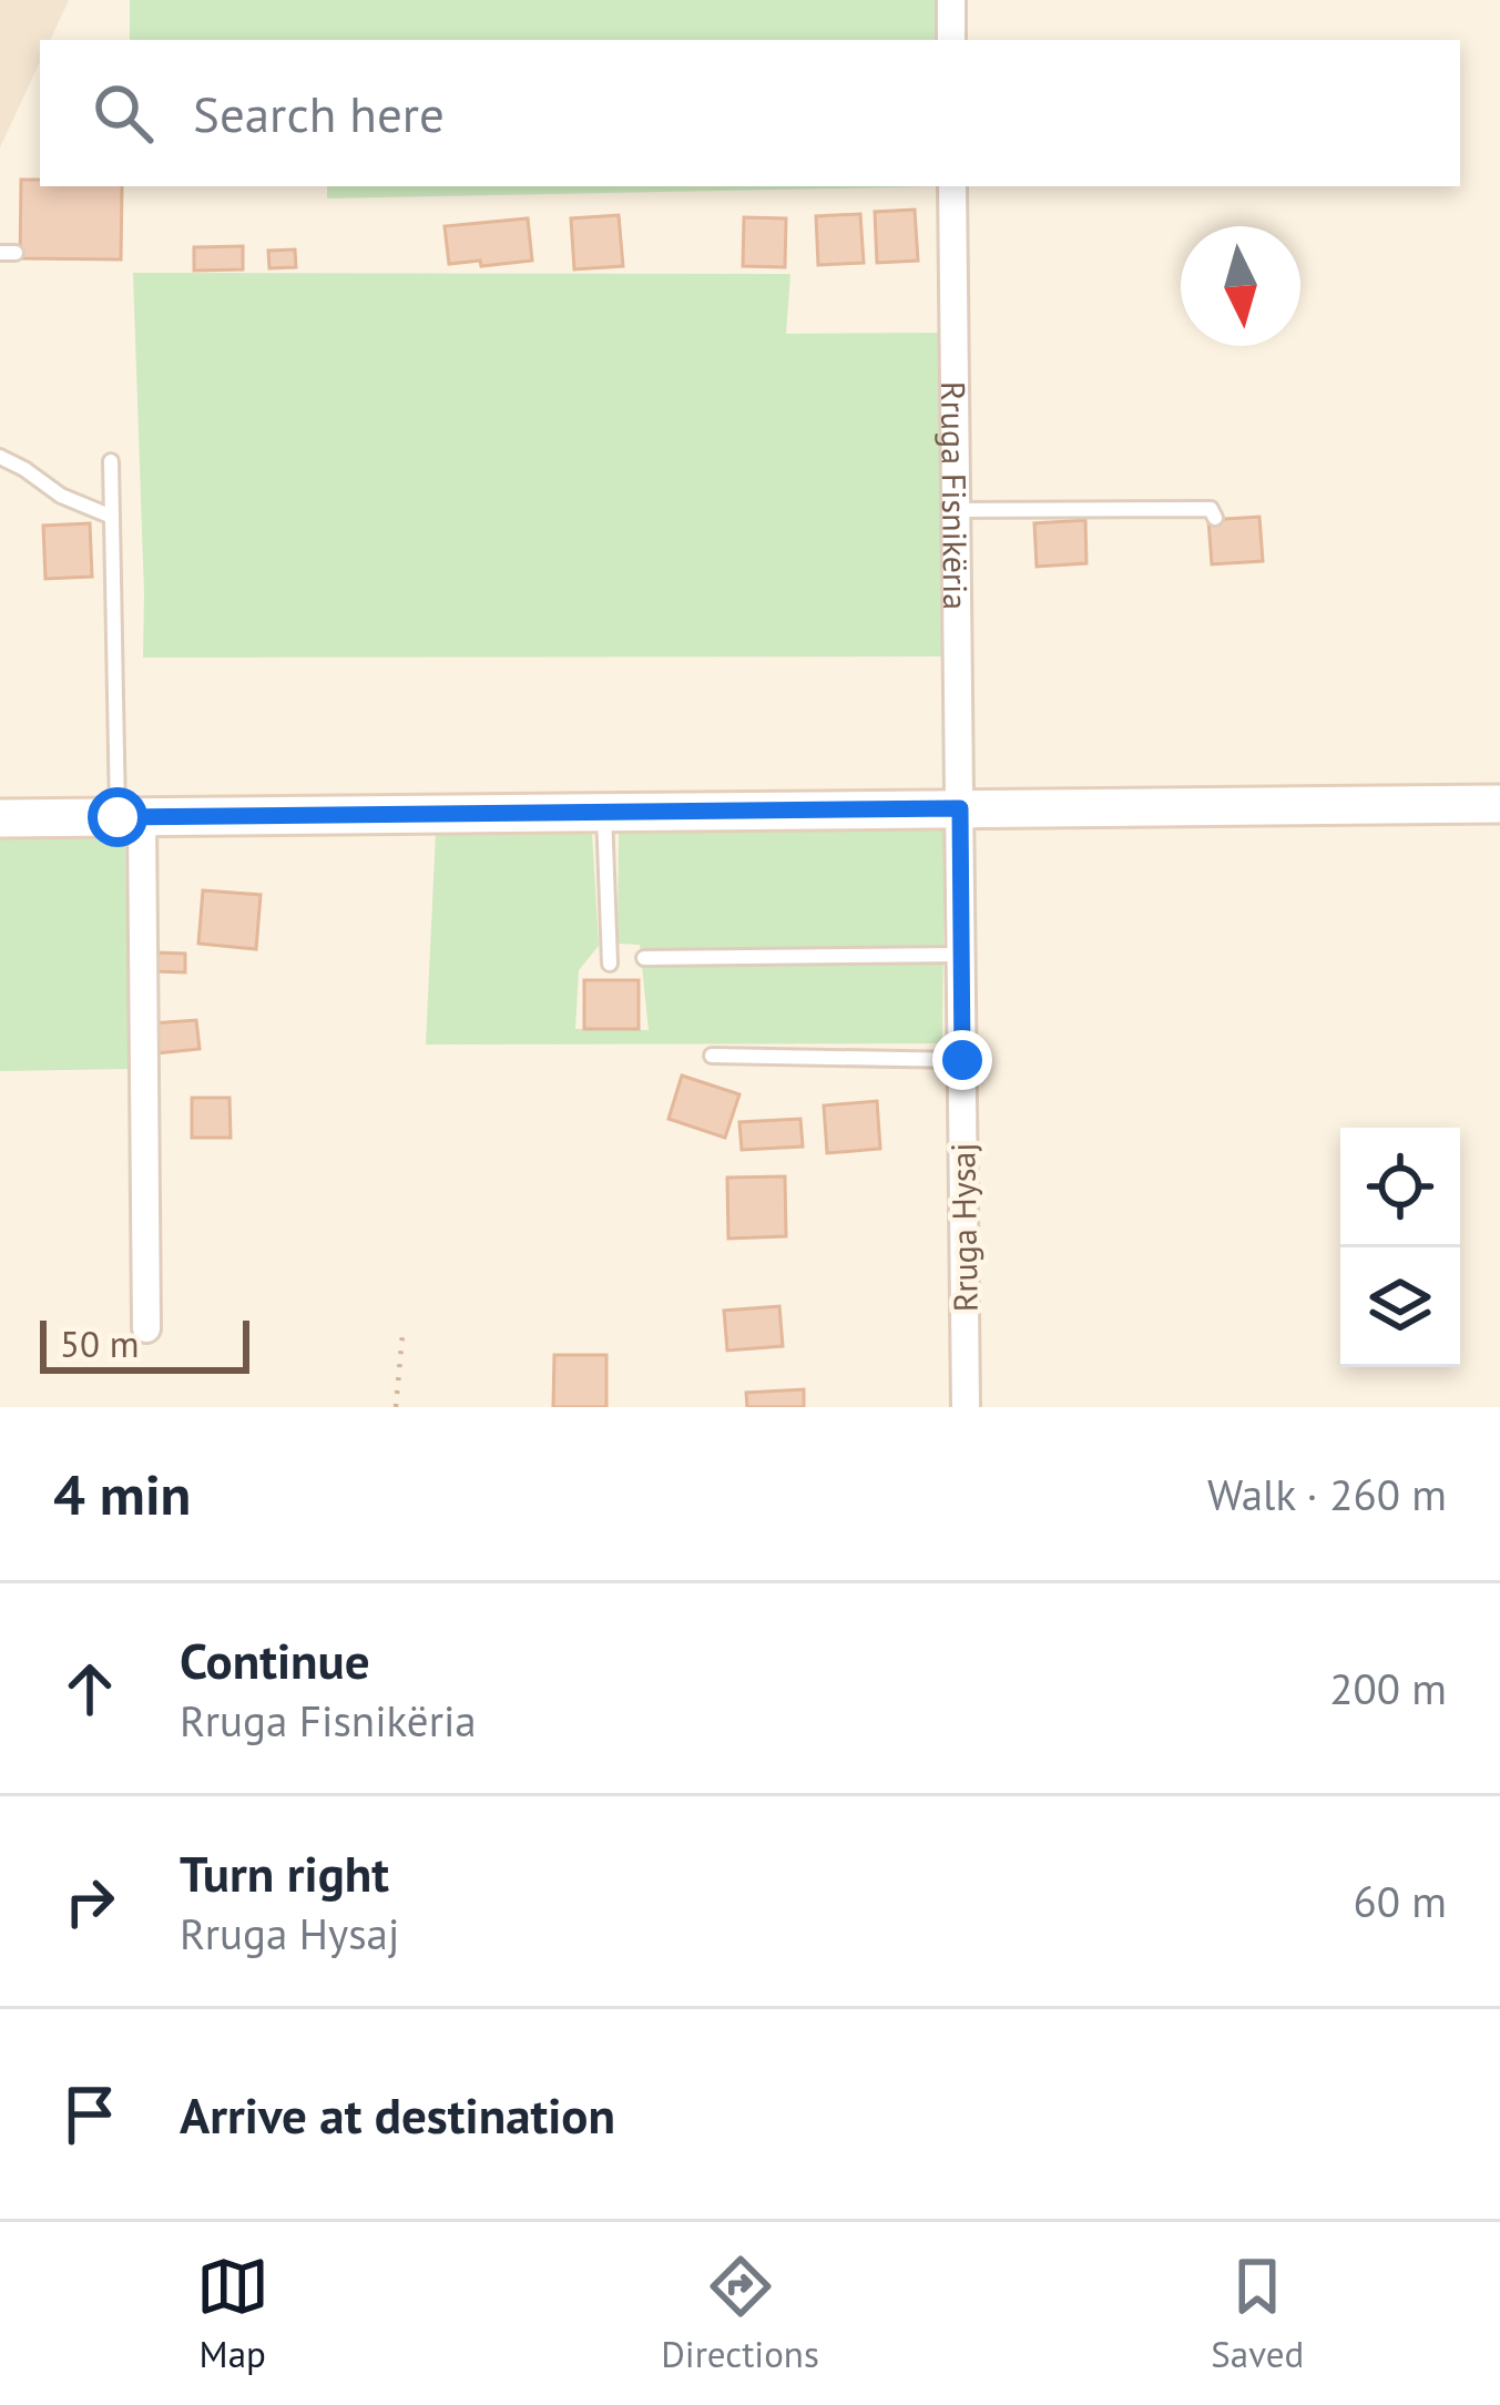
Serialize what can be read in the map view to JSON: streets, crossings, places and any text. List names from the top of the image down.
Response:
{
  "streets": {
    "street": ["Rruga Fisnikëria", "Rruga Hysaj"]
  },
  "crossings": [
    ["Rruga Fisnikëria", "Rruga Hysaj"]
  ],
  "scale_bar": "50 m",
  "north": "bottom",
  "page": {
    "search": "Search here",
    "scale": "50 m",
    "heading": ["4 min", "Walk · 260 m"],
    "list": [
      ["Continue", "Rruga Fisnikëria", "200 m"],
      ["Turn right", "Rruga Hysaj", "60 m"],
      "Arrive at destination"
    ],
    "nav": ["Map", "Directions", "Saved"]
  }
}
